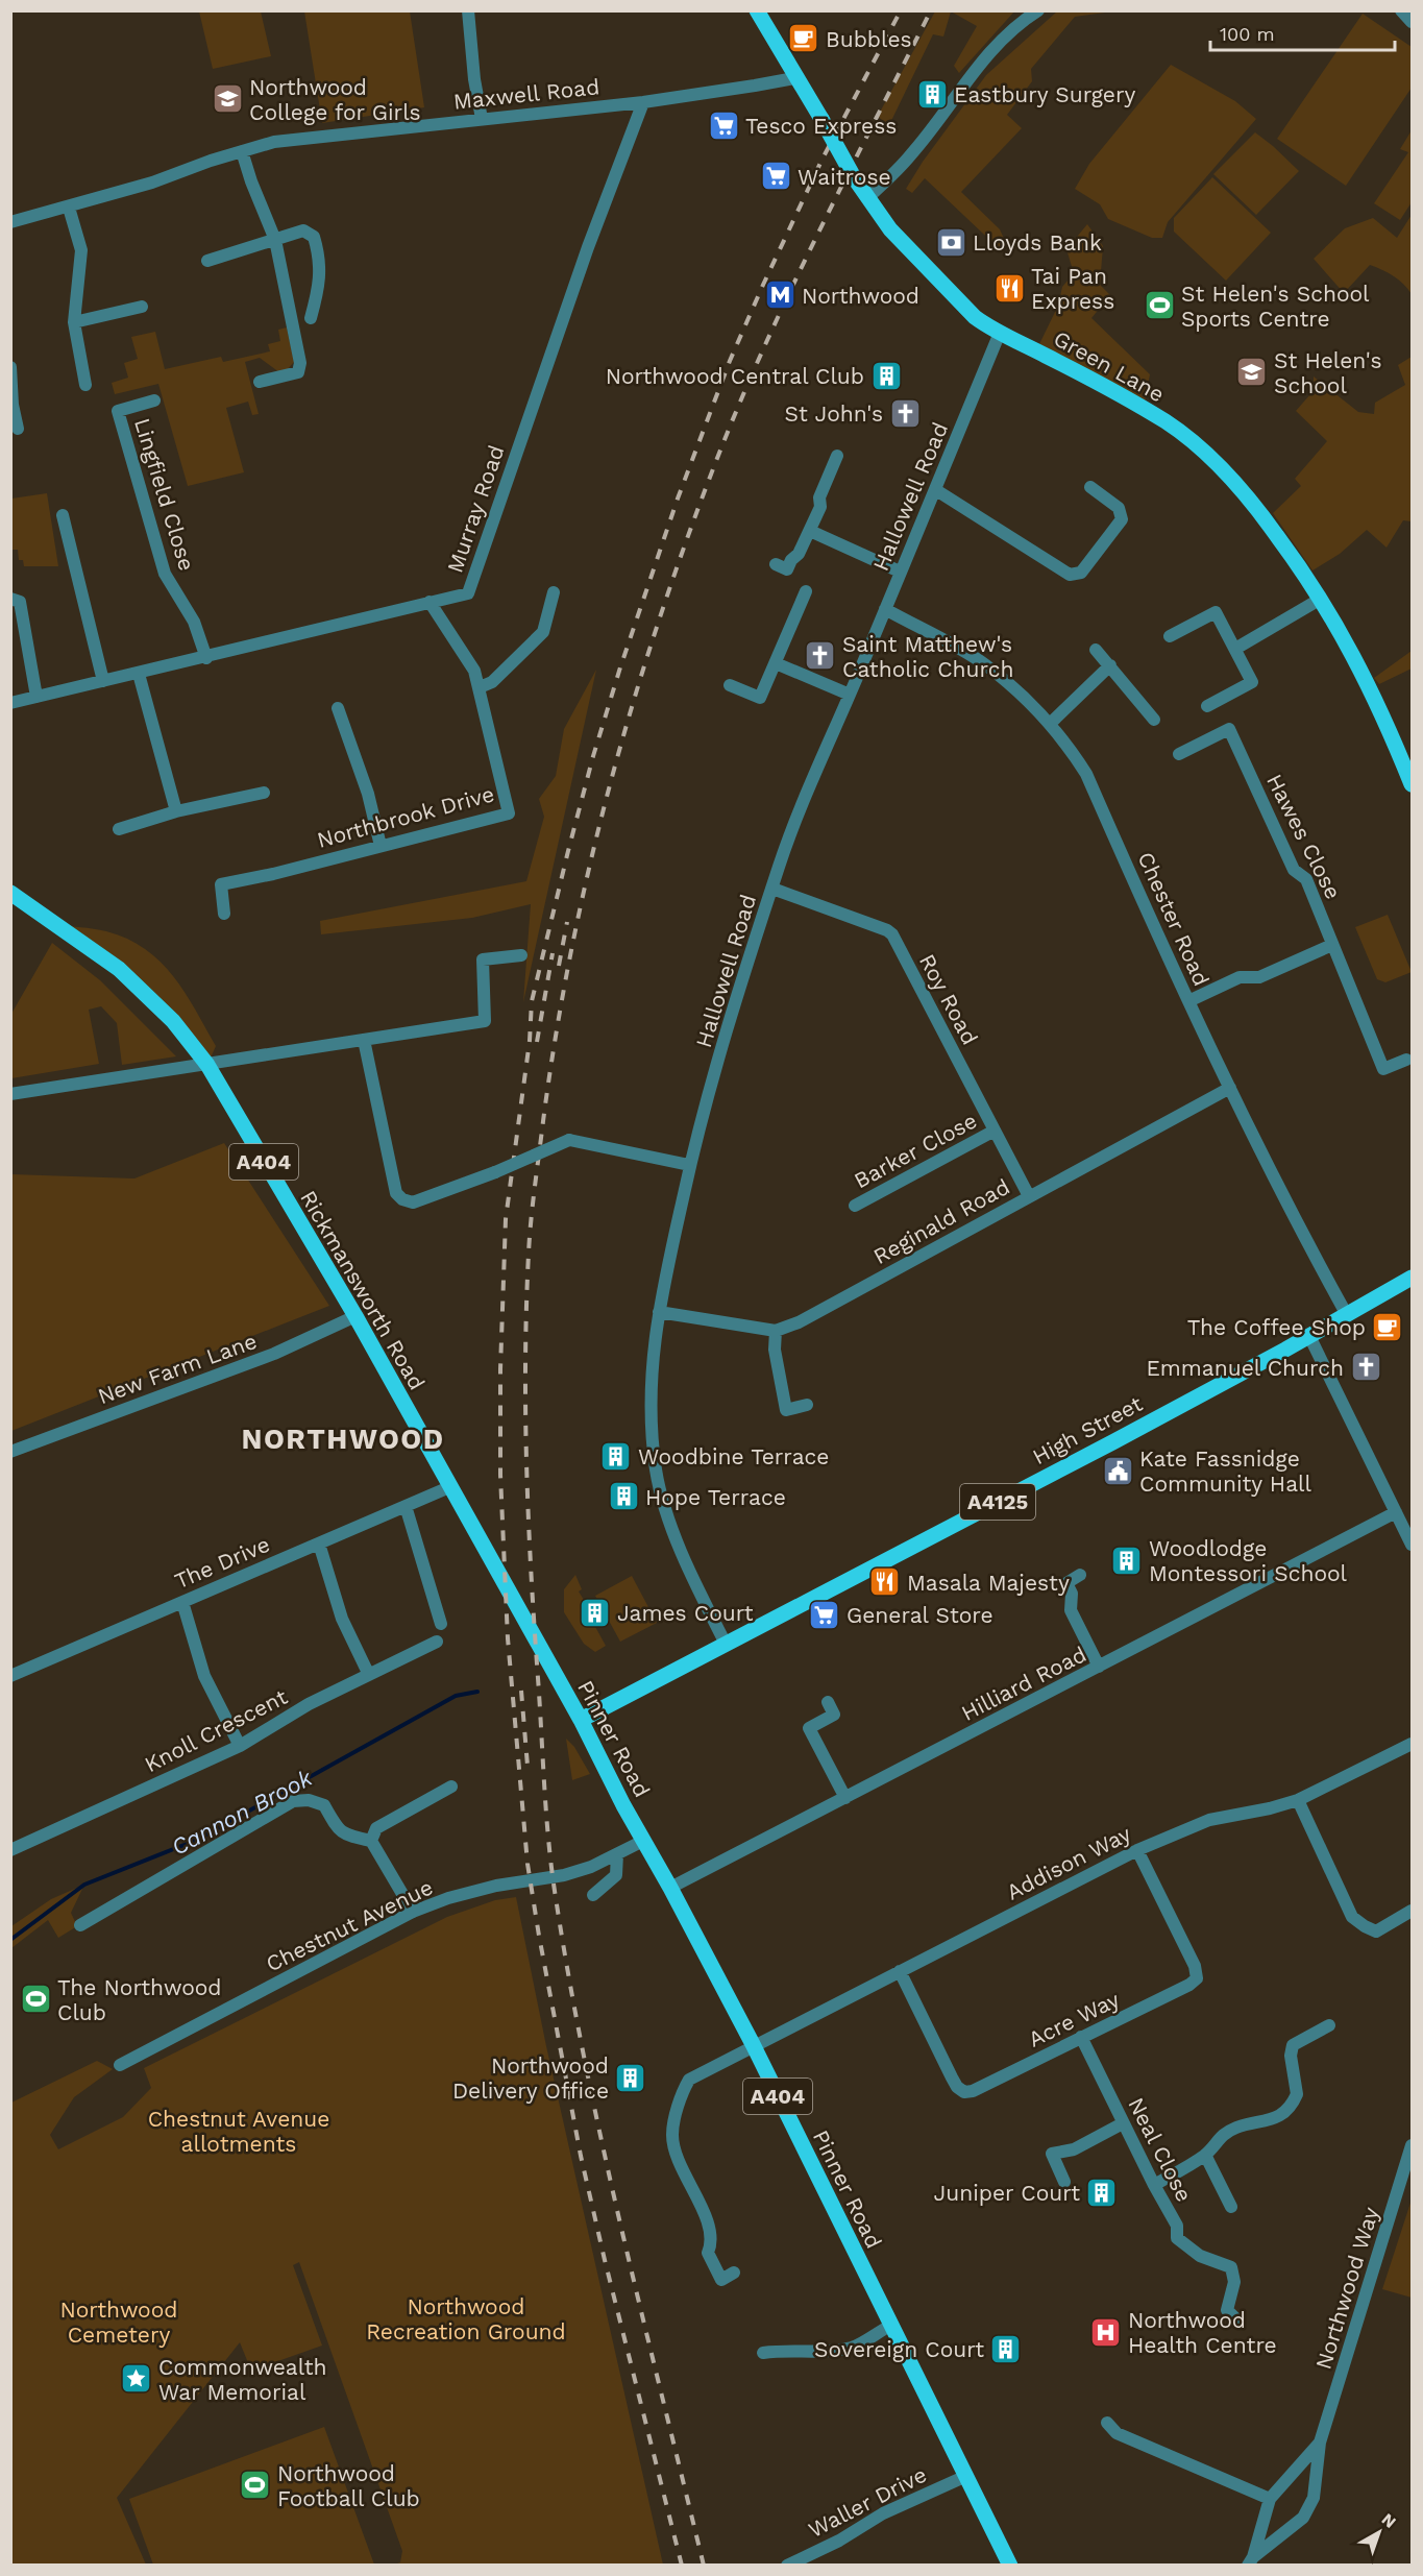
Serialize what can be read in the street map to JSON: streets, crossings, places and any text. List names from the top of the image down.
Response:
{
  "streets": {
    "main road": [
      "Green Lane",
      "A404",
      "Rickmansworth Road",
      "High Street",
      "A4125",
      "Pinner Road"
    ],
    "street": [
      "Maxwell Road",
      "Lingfield Close",
      "Hallowell Road",
      "Murray Road",
      "Northbrook Drive",
      "Hawes Close",
      "Chester Road",
      "Roy Road",
      "Barker Close",
      "Reginald Road",
      "New Farm Lane",
      "The Drive",
      "Hilliard Road",
      "Knoll Crescent",
      "Addison Way",
      "Chestnut Avenue",
      "Acre Way",
      "Neal Close",
      "Northwood Way",
      "Waller Drive"
    ]
  },
  "crossings": [
    ["Maxwell Road", "Green Lane"],
    ["Maxwell Road", "Murray Road"],
    ["Green Lane", "Hallowell Road"],
    ["Lingfield Close", "Murray Road"],
    ["Hallowell Road", "Chester Road"],
    ["Hallowell Road", "Roy Road"],
    ["Hallowell Road", "High Street"],
    ["Chester Road", "Reginald Road"],
    ["Chester Road", "High Street"],
    ["Roy Road", "Barker Close"],
    ["Roy Road", "Reginald Road"],
    ["Rickmansworth Road", "New Farm Lane"],
    ["Rickmansworth Road", "The Drive"],
    ["Rickmansworth Road", "Pinner Road"],
    ["High Street", "Pinner Road"],
    ["Hilliard Road", "Pinner Road"],
    ["Pinner Road", "Addison Way"],
    ["Pinner Road", "Chestnut Avenue"],
    ["Pinner Road", "Waller Drive"],
    ["Addison Way", "Acre Way"],
    ["Acre Way", "Neal Close"]
  ],
  "districts": ["NORTHWOOD"],
  "water": ["Cannon Brook"],
  "parks": ["Chestnut Avenue allotments", "Northwood Recreation Ground", "Northwood Cemetery"],
  "places": {
    "cafe": ["Bubbles", "The Coffee Shop"],
    "building": [
      "Eastbury Surgery",
      "Northwood Central Club",
      "Woodbine Terrace",
      "Hope Terrace",
      "Woodlodge Montessori School",
      "James Court",
      "Northwood Delivery Office",
      "Juniper Court",
      "Sovereign Court"
    ],
    "school or university": ["Northwood College for Girls", "St Helen's School"],
    "supermarket": ["Tesco Express", "Waitrose", "General Store"],
    "bank": ["Lloyds Bank"],
    "restaurant": ["Tai Pan Express", "Masala Majesty"],
    "metro station": ["Northwood"],
    "sports": ["St Helen's School Sports Centre", "The Northwood Club", "Northwood Football Club"],
    "church": ["St John's", "Saint Matthew's Catholic Church", "Emmanuel Church"],
    "public building": ["Kate Fassnidge Community Hall"],
    "hospital": ["Northwood Health Centre"],
    "place": ["Commonwealth War Memorial"]
  },
  "scale_bar": "100 m",
  "north": "top right"
}
